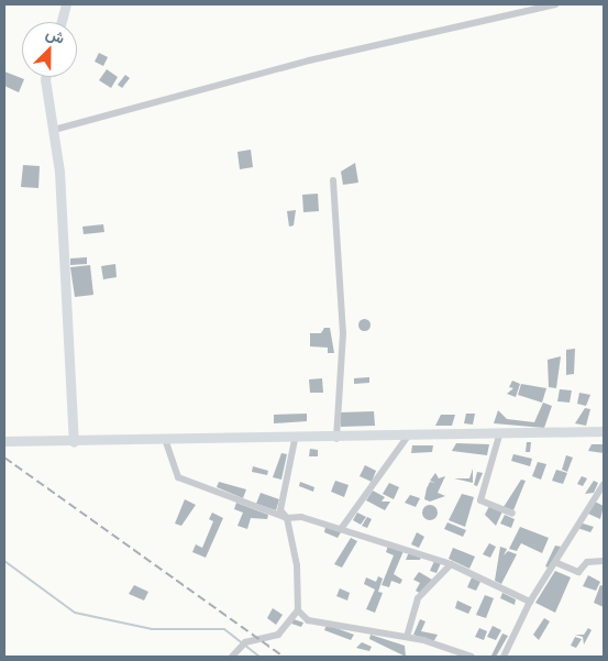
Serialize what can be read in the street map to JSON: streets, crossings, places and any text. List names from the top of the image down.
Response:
{
  "north": "top right"
}
